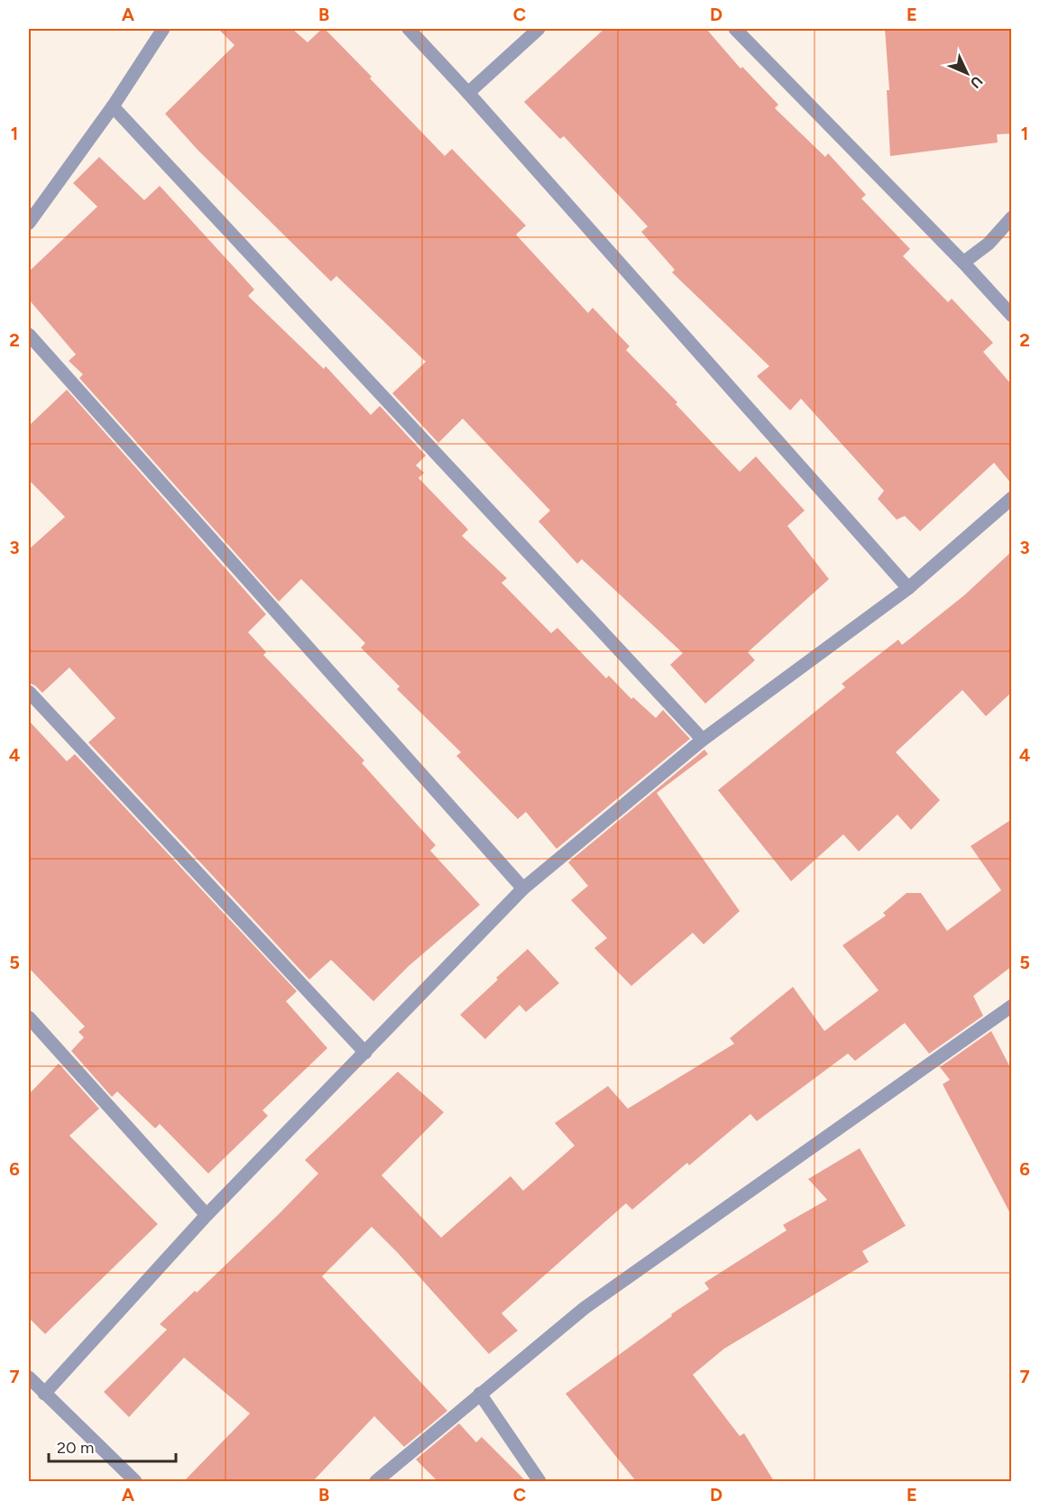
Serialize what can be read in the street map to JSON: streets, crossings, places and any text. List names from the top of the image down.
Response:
{
  "scale_bar": "20 m",
  "north": "bottom right",
  "grid": {
    "columns": [
      "A",
      "B",
      "C",
      "D",
      "E"
    ],
    "rows": [
      "1",
      "2",
      "3",
      "4",
      "5",
      "6",
      "7"
    ]
  }
}
